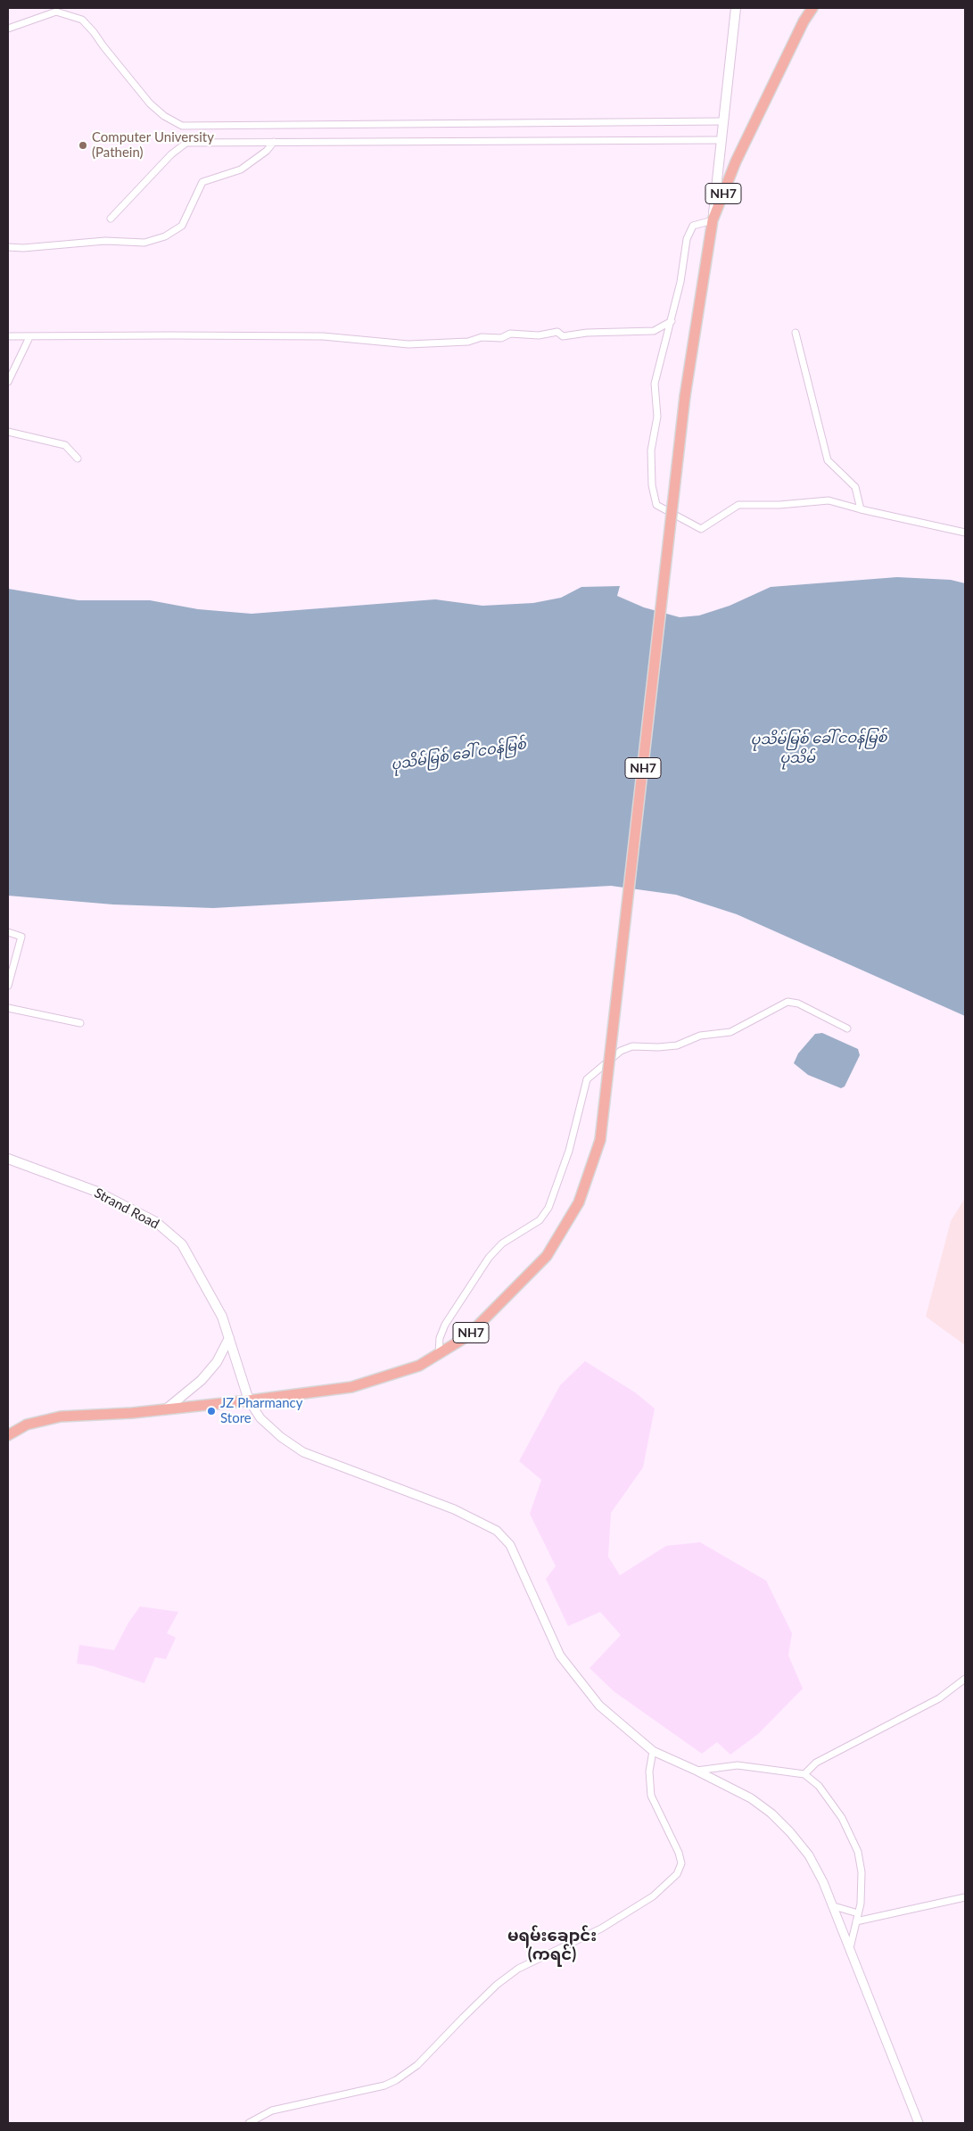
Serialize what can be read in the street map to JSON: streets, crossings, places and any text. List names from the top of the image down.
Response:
{
  "streets": {
    "highway": ["NH7"],
    "main road": ["Strand Road"]
  },
  "crossings": [
    ["NH7", "Strand Road"]
  ],
  "districts": ["မရမ်းချောင်း (ကရင်)"],
  "water": ["ပုသိမ်မြစ် ခေါ် ငဝန်မြစ်", "ပုသိမ်"],
  "places": ["Computer University (Pathein)", "JZ Pharmancy Store"]
}
